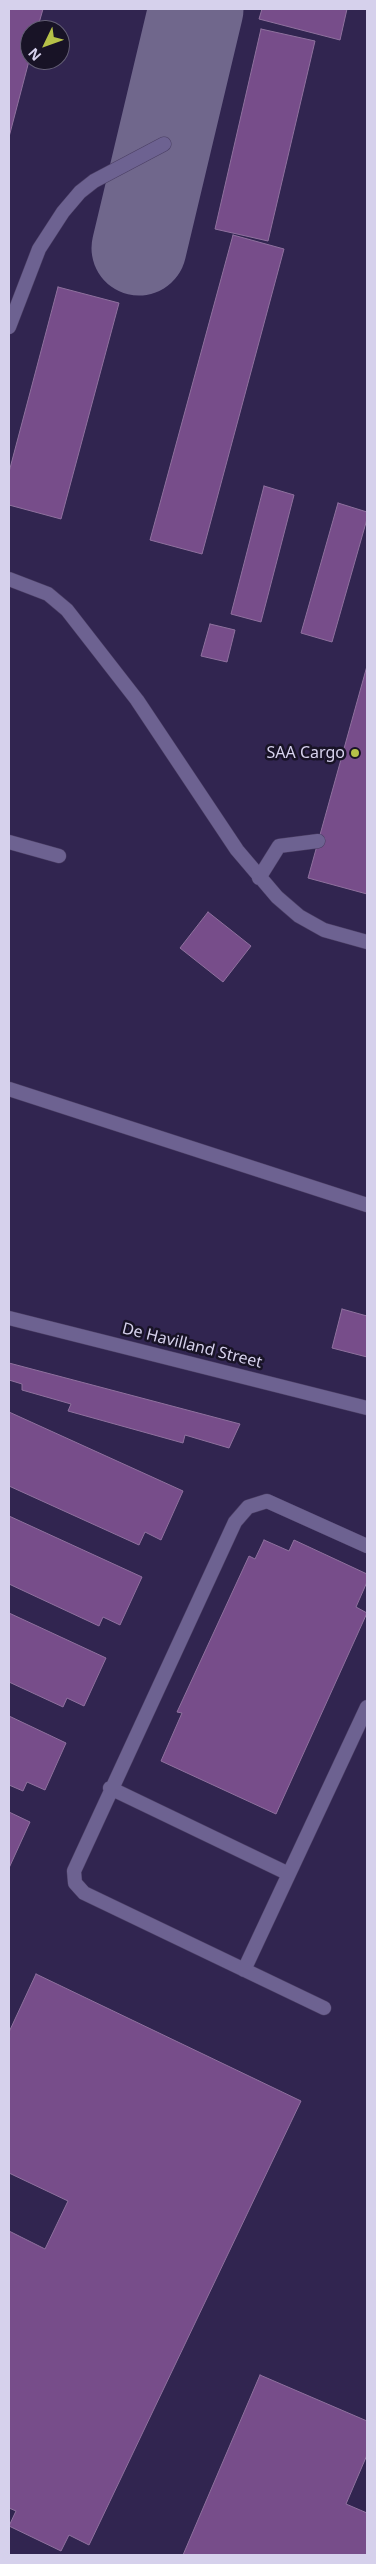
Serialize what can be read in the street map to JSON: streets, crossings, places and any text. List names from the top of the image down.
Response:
{
  "streets": {
    "lane": ["De Havilland Street"]
  },
  "places": ["SAA Cargo"],
  "north": "bottom left"
}
